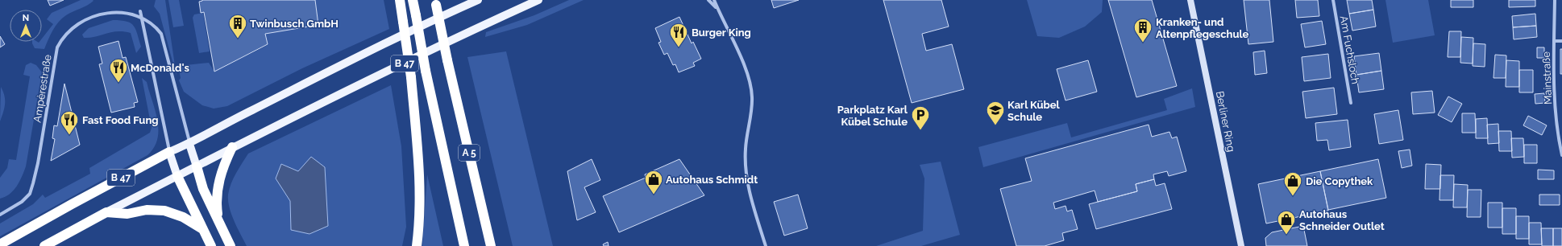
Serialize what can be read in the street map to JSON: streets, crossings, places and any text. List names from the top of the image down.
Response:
{
  "streets": {
    "highway": ["B 47", "A 5"],
    "street": [
      "Am Fuchsloch",
      "Mainstraße",
      "Ampèrestraße",
      "Berliner Ring"
    ]
  },
  "places": {
    "building": ["Twinbusch GmbH", "Kranken- und Altenpflegeschule"],
    "restaurant": ["Burger King", "McDonald's", "Fast Food Fung"],
    "school or university": ["Karl Kübel Schule"],
    "parking": ["Parkplatz Karl Kübel Schule"],
    "shop": ["Autohaus Schmidt", "Die Copythek", "Autohaus Schneider Outlet"]
  },
  "north": "top"
}
